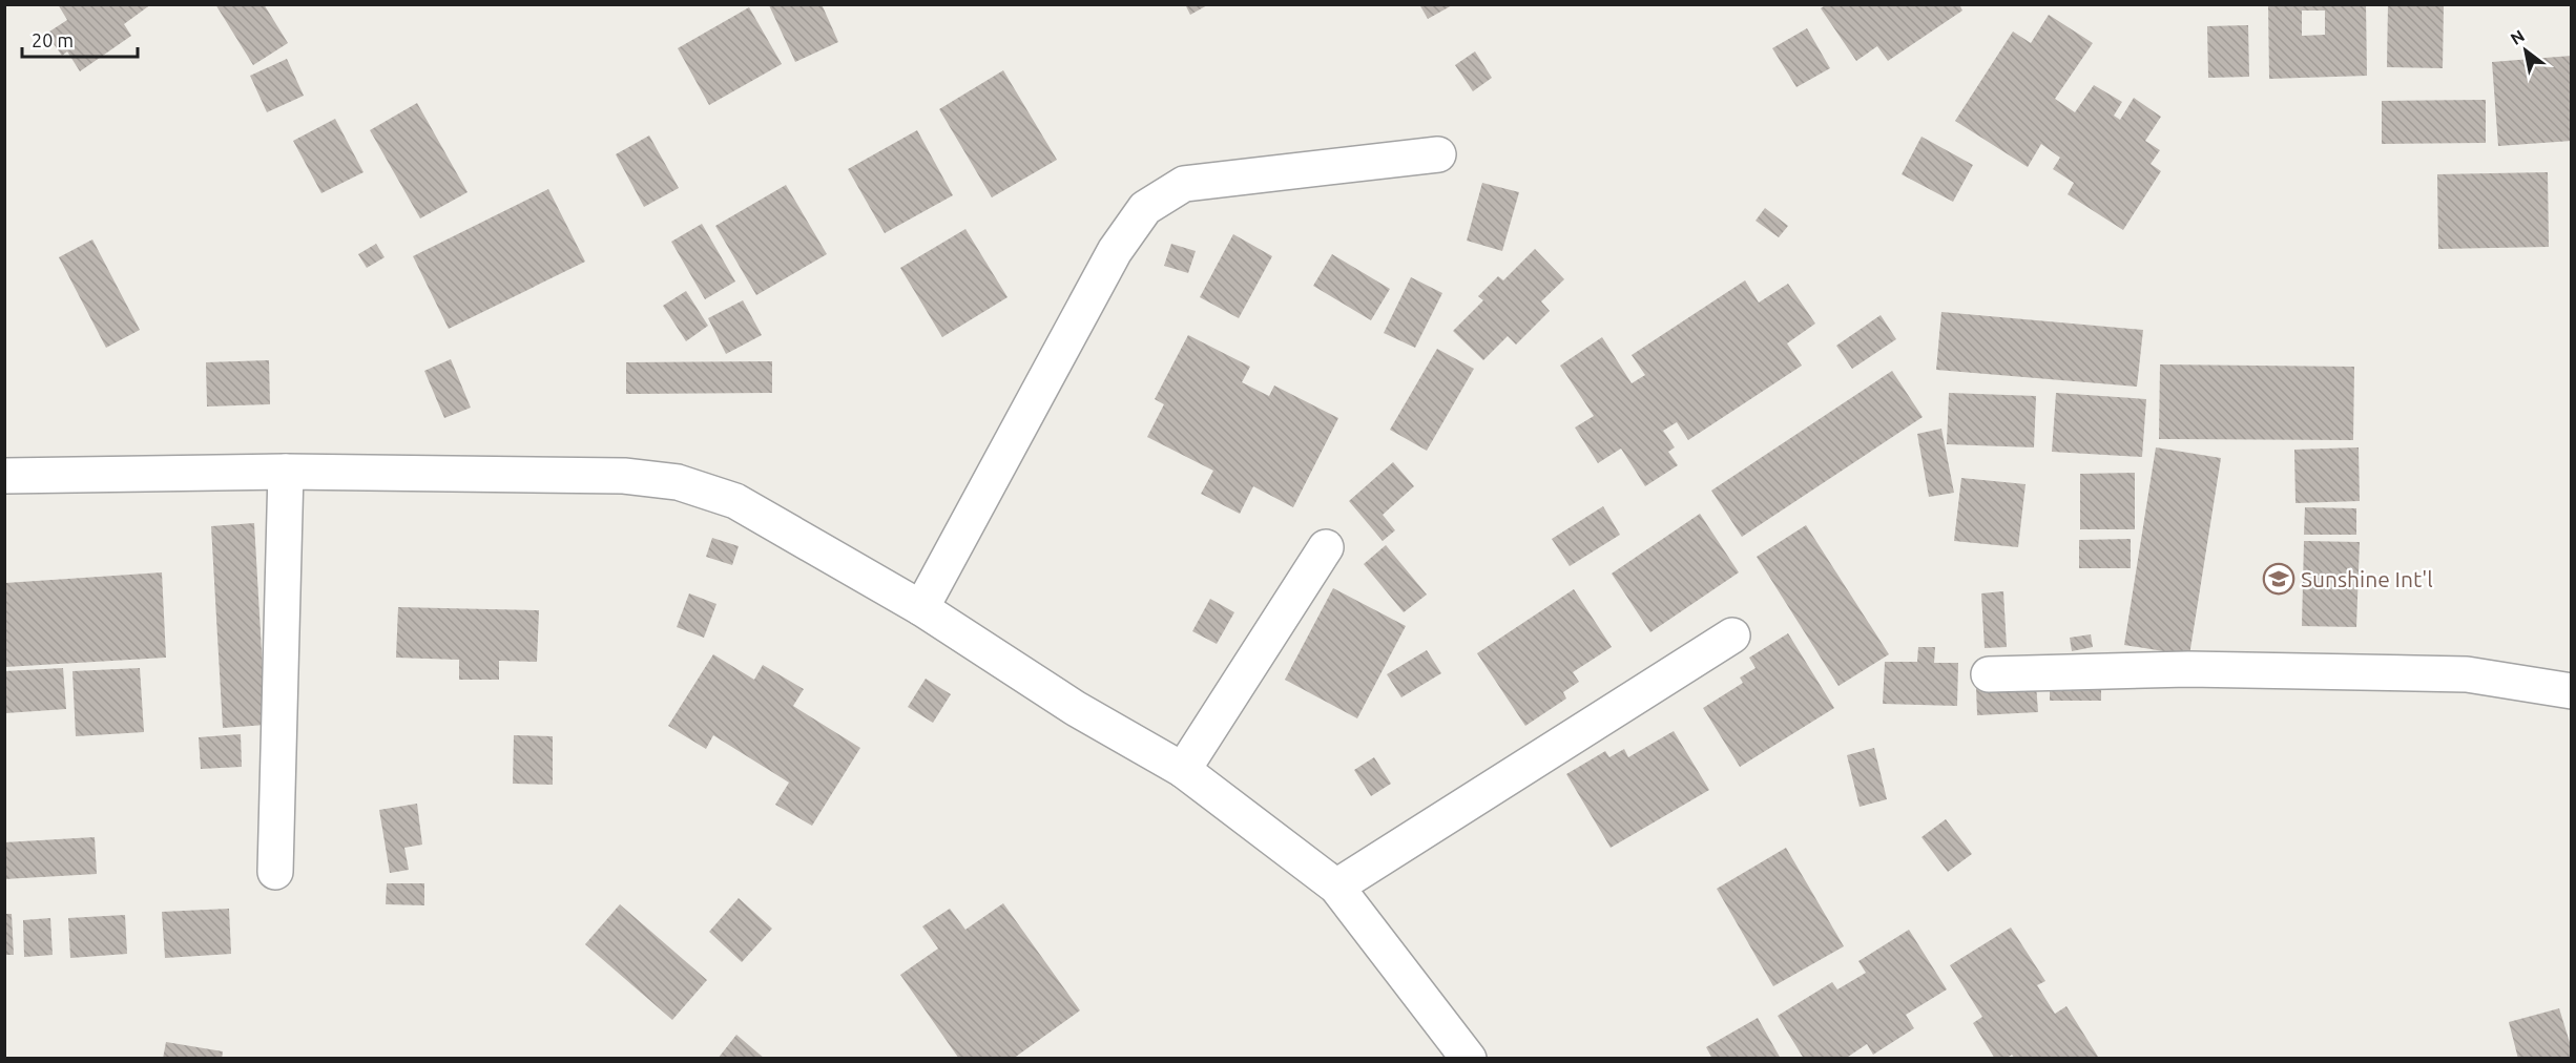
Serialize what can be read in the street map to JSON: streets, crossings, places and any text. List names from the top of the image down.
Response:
{
  "places": {
    "school or university": ["Sunshine Int'l"]
  },
  "scale_bar": "20 m",
  "north": "top left"
}
